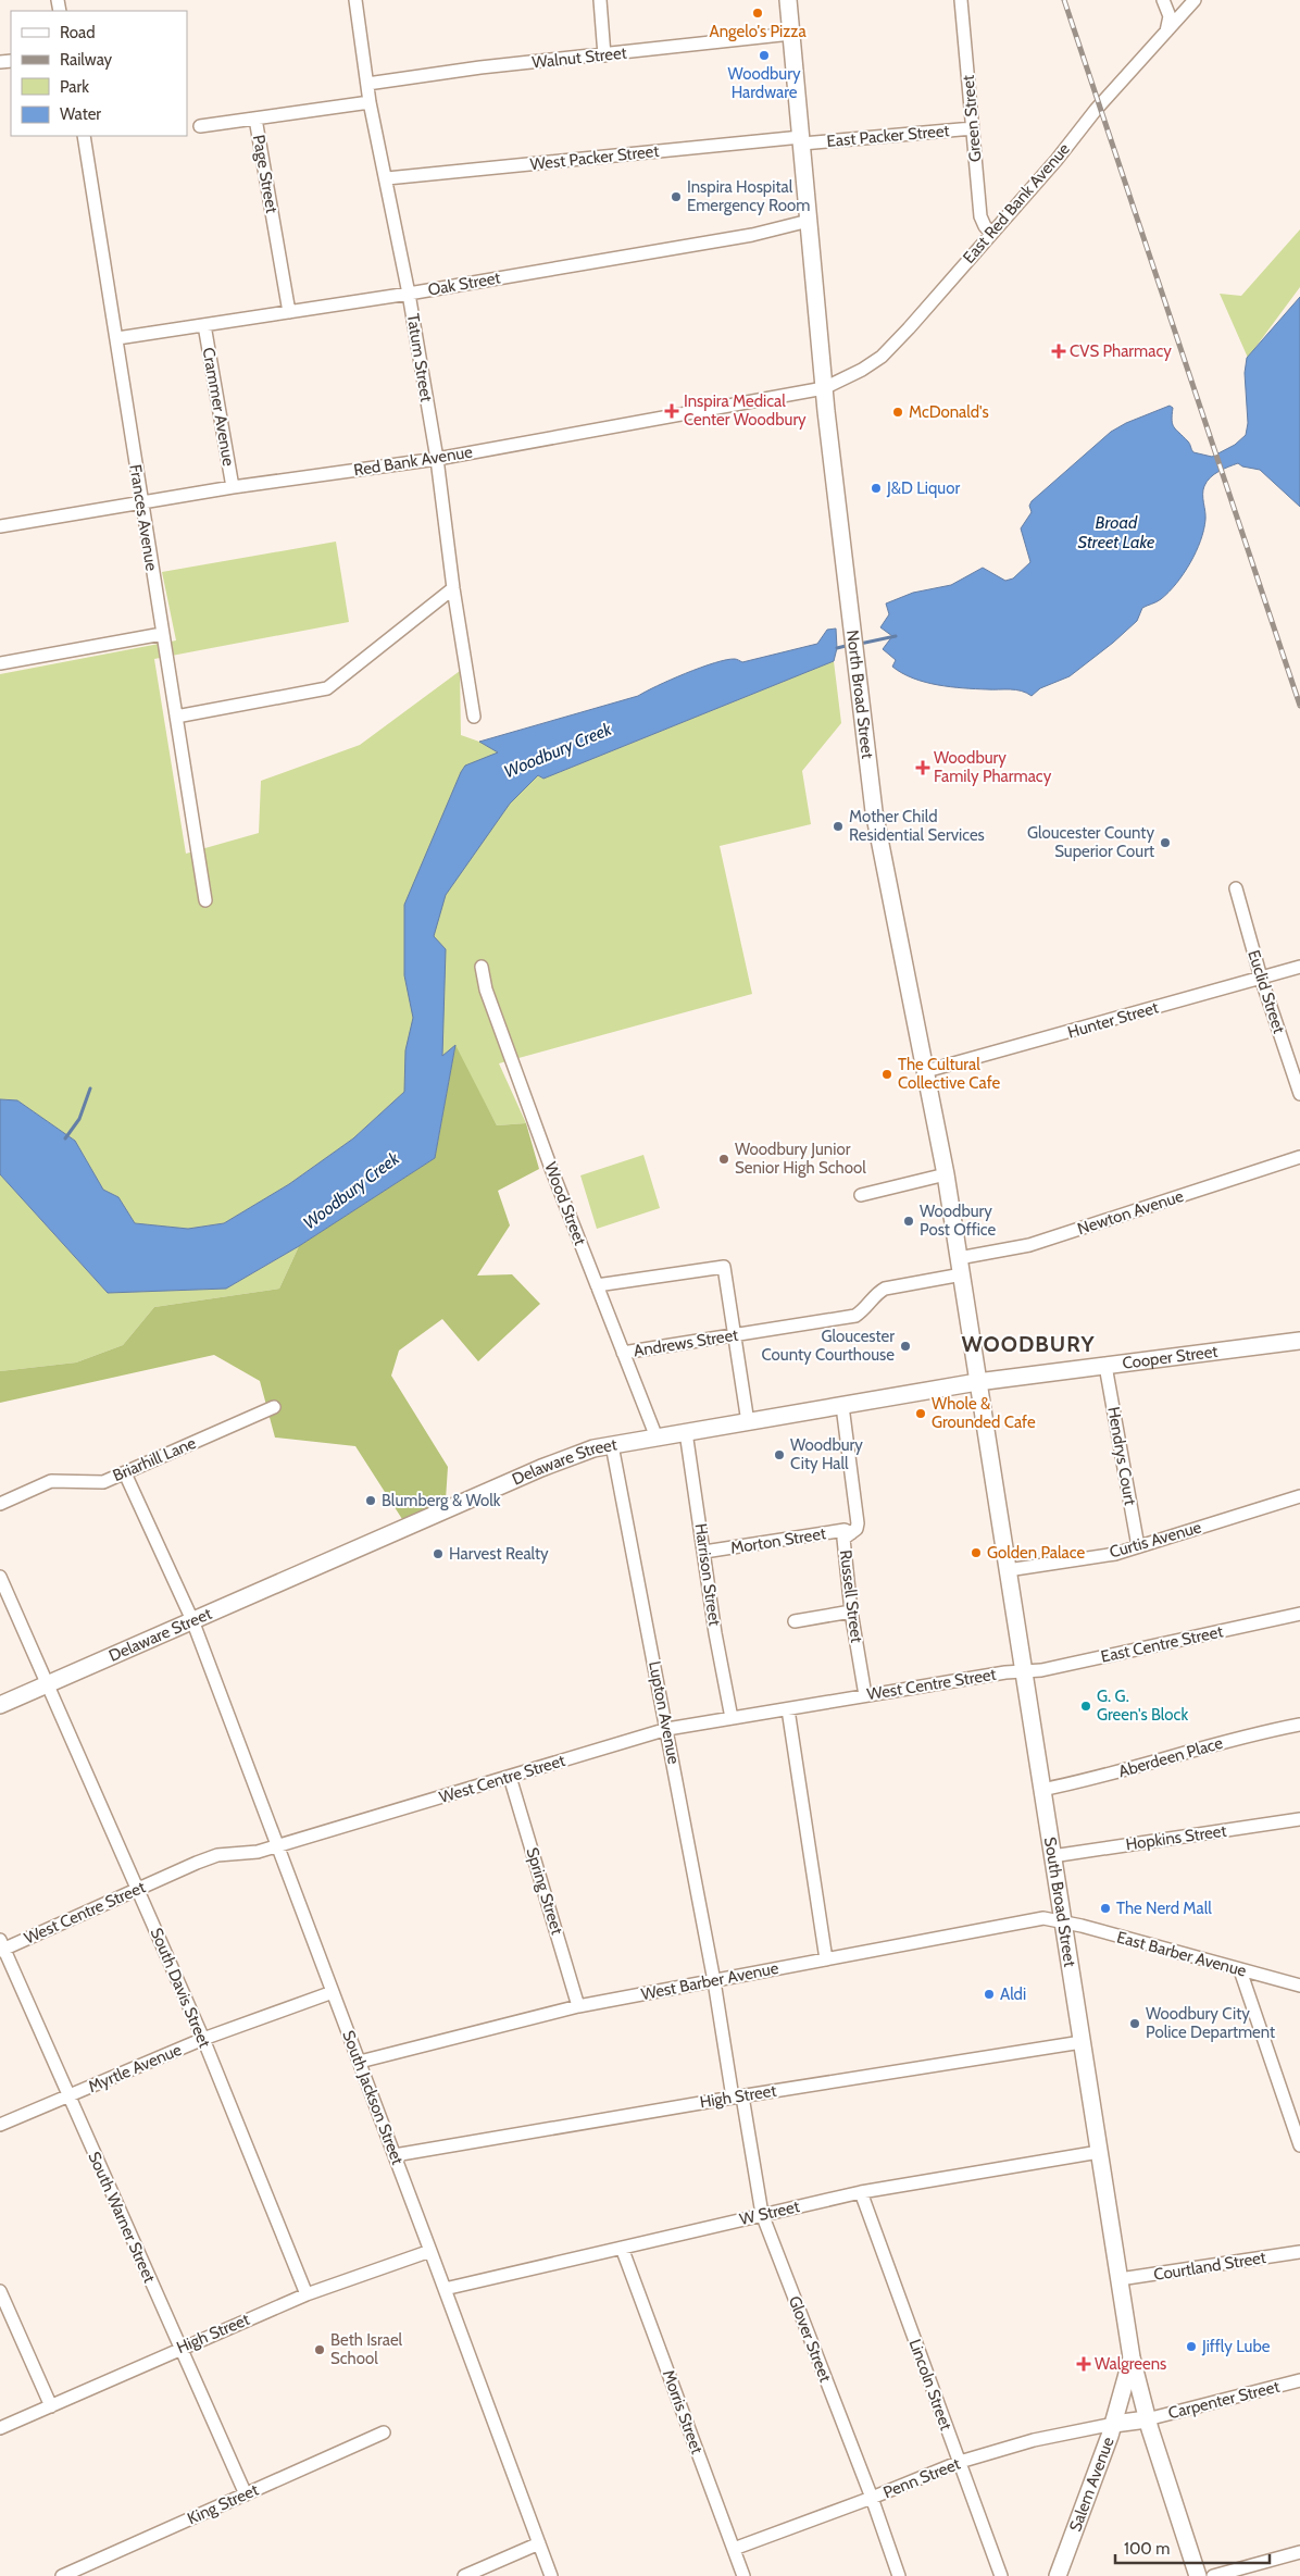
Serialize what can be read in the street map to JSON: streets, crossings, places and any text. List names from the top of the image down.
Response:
{
  "streets": {
    "main road": [
      "North Broad Street",
      "Cooper Street",
      "Delaware Street",
      "South Broad Street",
      "Salem Avenue"
    ],
    "street": [
      "Walnut Street",
      "Green Street",
      "East Packer Street",
      "West Packer Street",
      "Page Street",
      "East Red Bank Avenue",
      "Oak Street",
      "Tatum Street",
      "Crammer Avenue",
      "Red Bank Avenue",
      "Frances Avenue",
      "Euclid Street",
      "Hunter Street",
      "Wood Street",
      "Newton Avenue",
      "Andrews Street",
      "Hendrys Court",
      "Briarhill Lane",
      "Curtis Avenue",
      "Morton Street",
      "Harrison Street",
      "Russell Street",
      "East Centre Street",
      "West Centre Street",
      "Lupton Avenue",
      "Aberdeen Place",
      "Hopkins Street",
      "Spring Street",
      "East Barber Avenue",
      "West Barber Avenue",
      "South Davis Street",
      "Myrtle Avenue",
      "High Street",
      "South Jackson Street",
      "W Street",
      "South Warner Street",
      "Courtland Street",
      "Glover Street",
      "Lincoln Street",
      "Carpenter Street",
      "Morris Street",
      "Penn Street",
      "King Street"
    ]
  },
  "crossings": [
    ["Walnut Street", "Tatum Street"],
    ["Walnut Street", "North Broad Street"],
    ["Green Street", "East Packer Street"],
    ["Green Street", "East Red Bank Avenue"],
    ["East Packer Street", "West Packer Street"],
    ["East Packer Street", "North Broad Street"],
    ["West Packer Street", "Tatum Street"],
    ["West Packer Street", "North Broad Street"],
    ["Page Street", "Oak Street"],
    ["Page Street", "Tatum Street"],
    ["East Red Bank Avenue", "Red Bank Avenue"],
    ["East Red Bank Avenue", "North Broad Street"],
    ["Oak Street", "Tatum Street"],
    ["Oak Street", "Crammer Avenue"],
    ["Oak Street", "Frances Avenue"],
    ["Oak Street", "North Broad Street"],
    ["Tatum Street", "Red Bank Avenue"],
    ["Crammer Avenue", "Red Bank Avenue"],
    ["Red Bank Avenue", "Frances Avenue"],
    ["Red Bank Avenue", "North Broad Street"],
    ["North Broad Street", "Hunter Street"],
    ["North Broad Street", "Newton Avenue"],
    ["North Broad Street", "Andrews Street"],
    ["North Broad Street", "Cooper Street"],
    ["North Broad Street", "Delaware Street"],
    ["North Broad Street", "South Broad Street"],
    ["Euclid Street", "Hunter Street"],
    ["Wood Street", "Andrews Street"],
    ["Wood Street", "Delaware Street"],
    ["Cooper Street", "Hendrys Court"],
    ["Cooper Street", "Delaware Street"],
    ["Cooper Street", "South Broad Street"],
    ["Hendrys Court", "Curtis Avenue"],
    ["Briarhill Lane", "South Jackson Street"],
    ["Delaware Street", "Harrison Street"],
    ["Delaware Street", "Russell Street"],
    ["Delaware Street", "Lupton Avenue"],
    ["Delaware Street", "South Broad Street"],
    ["Delaware Street", "South Davis Street"],
    ["Delaware Street", "South Jackson Street"],
    ["Curtis Avenue", "South Broad Street"],
    ["Morton Street", "Harrison Street"],
    ["Morton Street", "Russell Street"],
    ["Harrison Street", "West Centre Street"],
    ["Russell Street", "West Centre Street"],
    ["East Centre Street", "West Centre Street"],
    ["East Centre Street", "South Broad Street"],
    ["West Centre Street", "Lupton Avenue"],
    ["West Centre Street", "Spring Street"],
    ["West Centre Street", "South Broad Street"],
    ["West Centre Street", "South Davis Street"],
    ["West Centre Street", "South Jackson Street"],
    ["West Centre Street", "South Warner Street"],
    ["Lupton Avenue", "West Barber Avenue"],
    ["Lupton Avenue", "Glover Street"],
    ["Aberdeen Place", "South Broad Street"],
    ["Hopkins Street", "South Broad Street"],
    ["Spring Street", "West Barber Avenue"],
    ["South Broad Street", "East Barber Avenue"],
    ["South Broad Street", "West Barber Avenue"],
    ["South Broad Street", "High Street"],
    ["South Broad Street", "W Street"],
    ["South Broad Street", "Courtland Street"],
    ["South Broad Street", "Carpenter Street"],
    ["South Broad Street", "Salem Avenue"],
    ["East Barber Avenue", "West Barber Avenue"],
    ["West Barber Avenue", "South Jackson Street"],
    ["West Barber Avenue", "Glover Street"],
    ["South Davis Street", "Myrtle Avenue"],
    ["South Davis Street", "High Street"],
    ["Myrtle Avenue", "South Jackson Street"],
    ["Myrtle Avenue", "South Warner Street"],
    ["High Street", "South Jackson Street"],
    ["High Street", "South Warner Street"],
    ["High Street", "Glover Street"],
    ["South Jackson Street", "W Street"],
    ["W Street", "Glover Street"],
    ["W Street", "Lincoln Street"],
    ["W Street", "Morris Street"],
    ["South Warner Street", "King Street"],
    ["Glover Street", "Penn Street"],
    ["Lincoln Street", "Penn Street"],
    ["Carpenter Street", "Salem Avenue"],
    ["Morris Street", "Penn Street"],
    ["Penn Street", "Salem Avenue"]
  ],
  "districts": ["WOODBURY"],
  "water": ["Broad Street Lake", "Woodbury Creek"],
  "places": {
    "other": [
      "Angelo's Pizza",
      "Woodbury Hardware",
      "Inspira Hospital Emergency Room",
      "McDonald's",
      "J&D Liquor",
      "Mother Child Residential Services",
      "Gloucester County Superior Court",
      "The Cultural Collective Cafe",
      "Woodbury Junior Senior High School",
      "Woodbury Post Office",
      "Gloucester County Courthouse",
      "Whole & Grounded Cafe",
      "Woodbury City Hall",
      "Blumberg & Wolk",
      "Golden Palace",
      "Harvest Realty",
      "G. G. Green's Block",
      "The Nerd Mall",
      "Aldi",
      "Woodbury City Police Department",
      "Jiffly Lube",
      "Beth Israel School"
    ],
    "health": [
      "CVS Pharmacy",
      "Inspira Medical Center Woodbury",
      "Woodbury Family Pharmacy",
      "Walgreens"
    ]
  },
  "legend": [
    "Road",
    "Railway",
    "Park",
    "Water"
  ],
  "scale_bar": "100 m"
}
